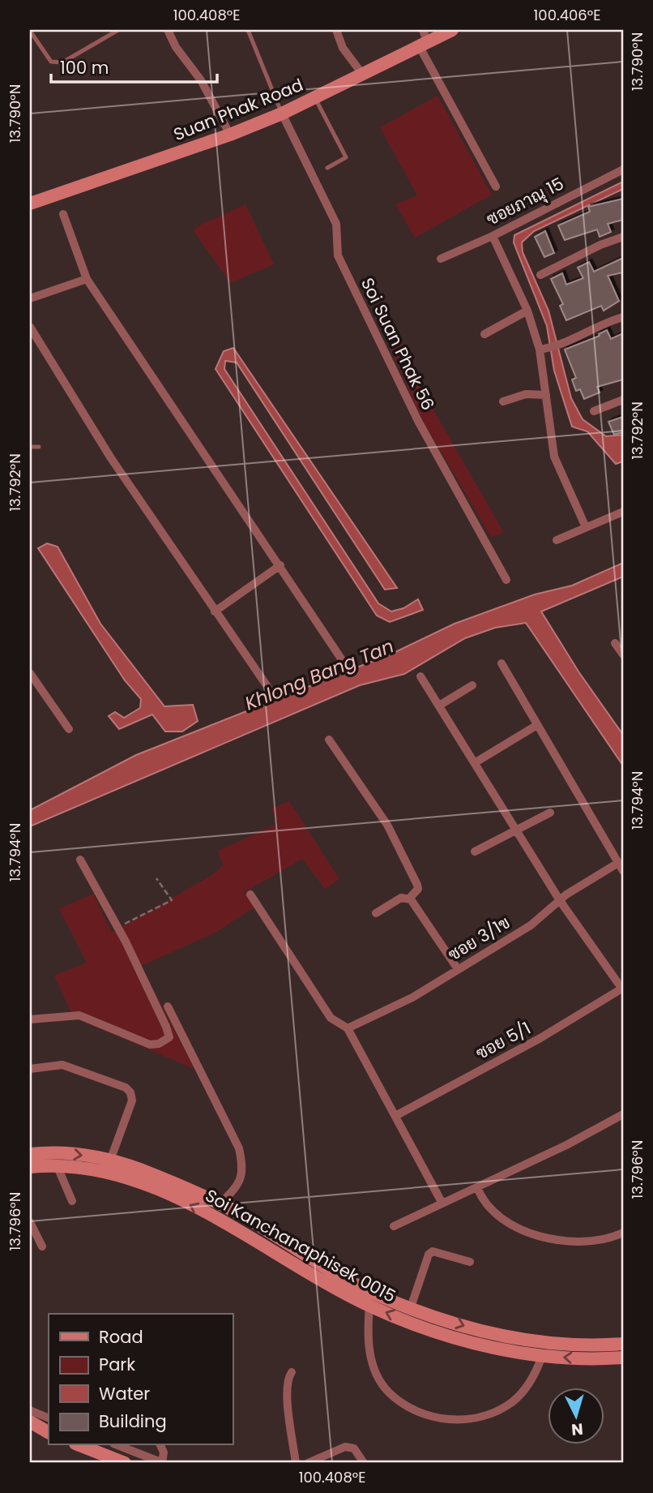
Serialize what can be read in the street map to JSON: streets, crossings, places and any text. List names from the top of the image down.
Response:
{
  "streets": {
    "street": [
      "Suan Phak Road",
      "ซอยภาณุ 15",
      "Soi Suan Phak 56",
      "ซอย 3/1ข",
      "ซอย 5/1",
      "Soi Kanchanaphisek 0015"
    ]
  },
  "crossings": [
    ["Suan Phak Road", "Soi Suan Phak 56"]
  ],
  "water": ["Khlong Bang Tan"],
  "legend": [
    "Road",
    "Park",
    "Water",
    "Building"
  ],
  "scale_bar": "100 m",
  "north": "bottom",
  "coordinates": [
    "100.408°E",
    "100.406°E",
    "13.790°N",
    "13.792°N",
    "13.794°N",
    "13.796°N"
  ]
}
